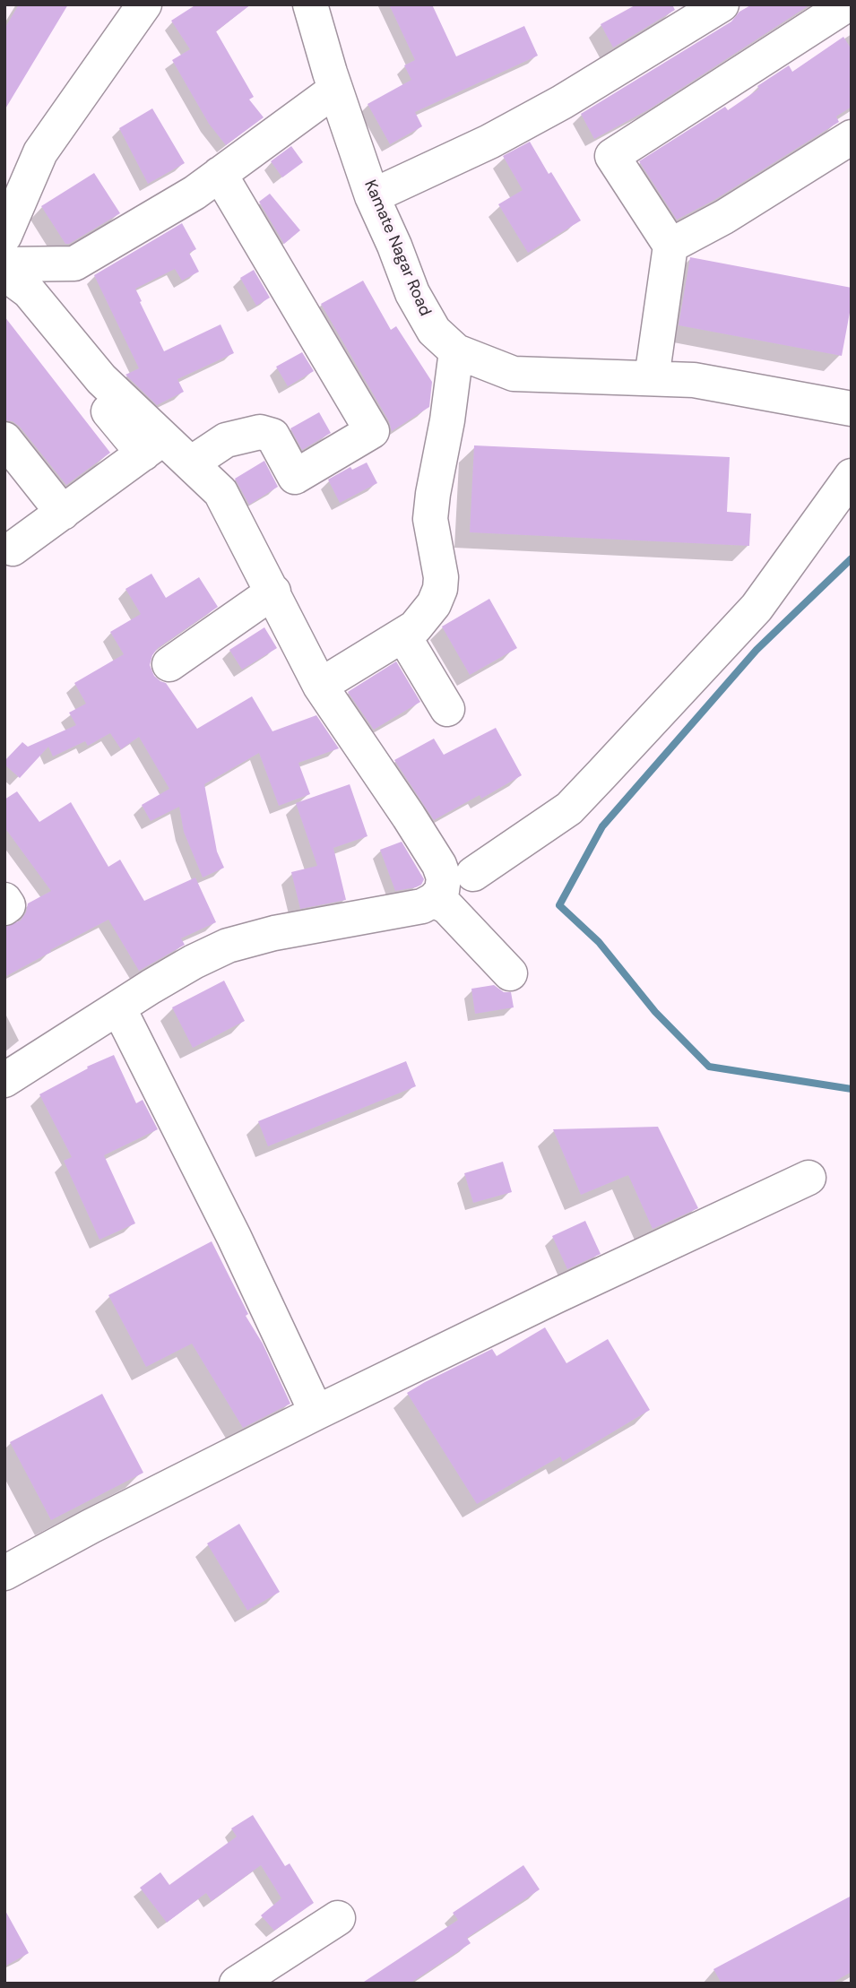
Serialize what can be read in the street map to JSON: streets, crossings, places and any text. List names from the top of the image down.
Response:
{
  "streets": {
    "street": ["Kamate Nagar Road"]
  }
}
